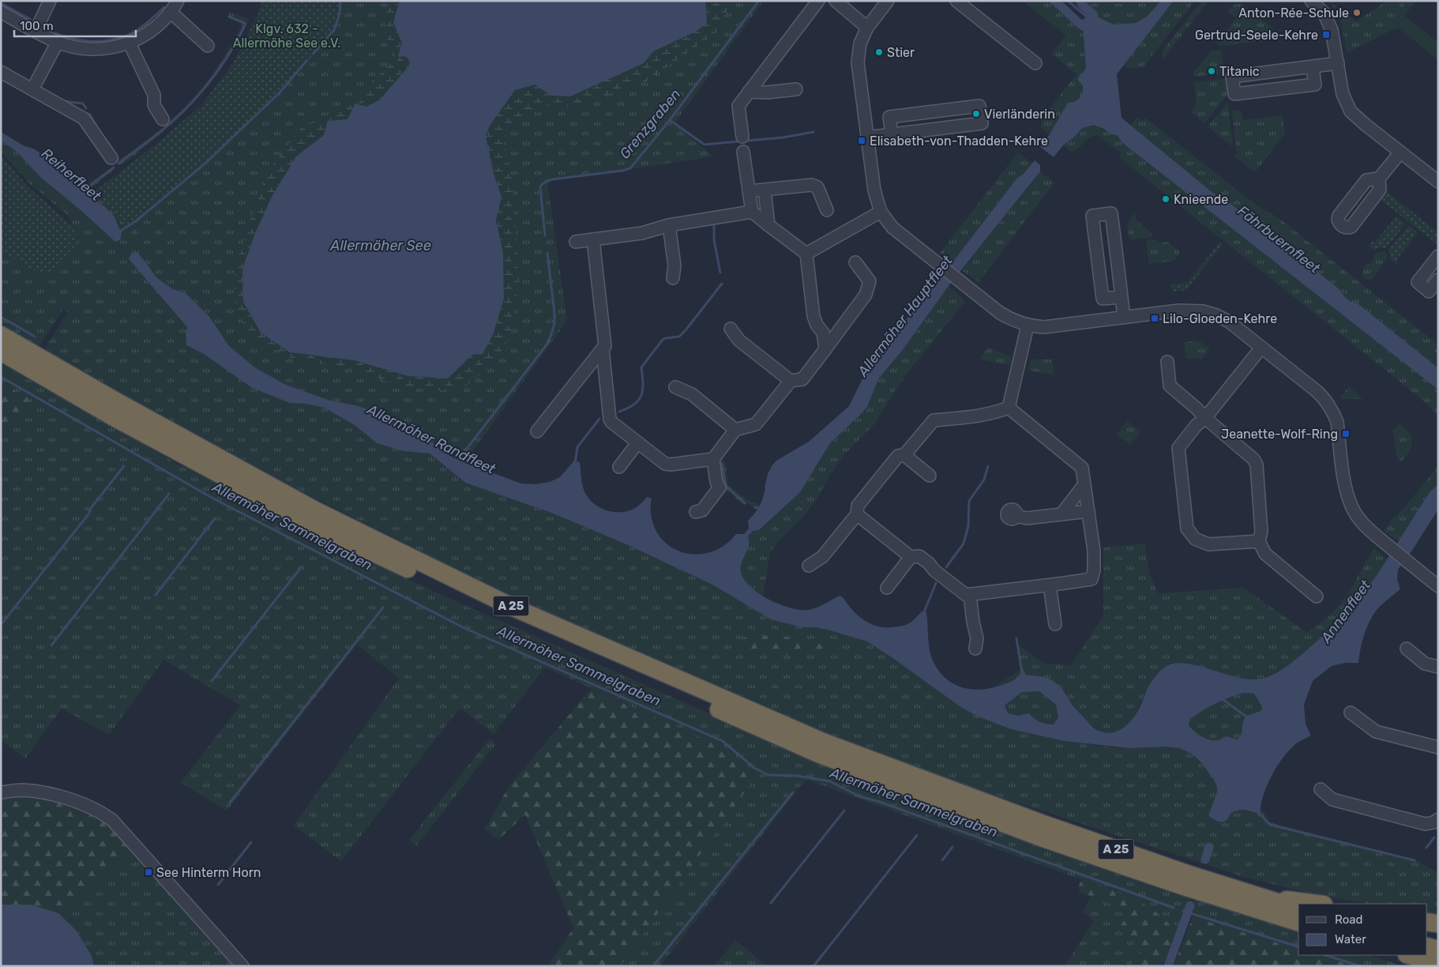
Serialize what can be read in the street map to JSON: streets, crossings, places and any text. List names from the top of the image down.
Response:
{
  "streets": {
    "highway": ["A 25"]
  },
  "water": [
    "Grenzgraben",
    "Reiherfleet",
    "Fährbuernfleet",
    "Allermöher See",
    "Allermöher Hauptfleet",
    "Allermöher Randfleet",
    "Allermöher Sammelgraben",
    "Annenfleet"
  ],
  "parks": ["Klgv. 632 - Allermöhe See e.V."],
  "places": {
    "other": [
      "Anton-Rée-Schule",
      "Stier",
      "Titanic",
      "Vierländerin",
      "Knieende"
    ],
    "transit": [
      "Gertrud-Seele-Kehre",
      "Elisabeth-von-Thadden-Kehre",
      "Lilo-Gloeden-Kehre",
      "Jeanette-Wolf-Ring",
      "See Hinterm Horn"
    ]
  },
  "legend": ["Road", "Water"],
  "scale_bar": "100 m"
}
